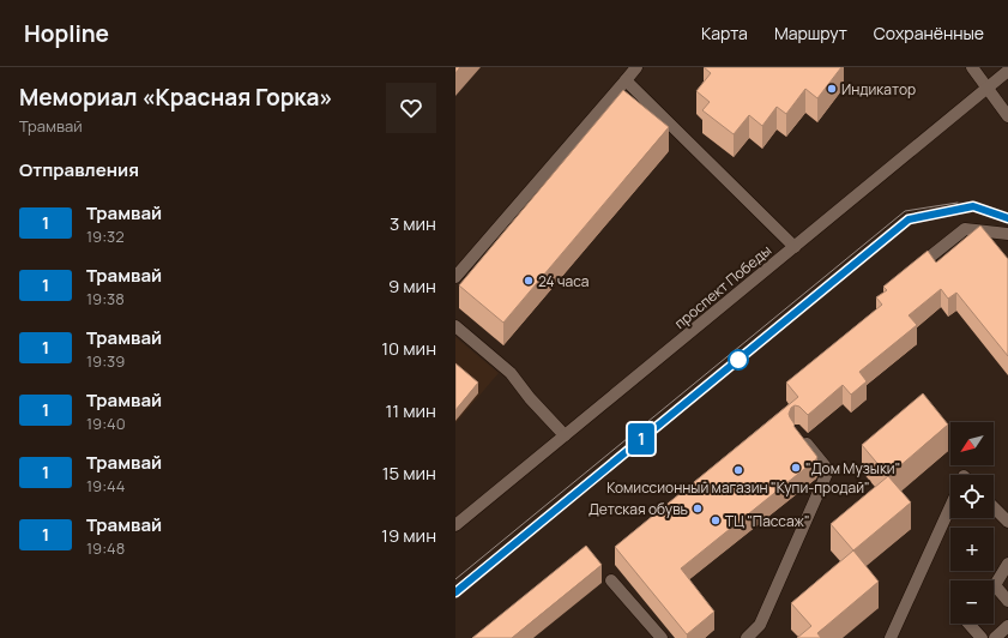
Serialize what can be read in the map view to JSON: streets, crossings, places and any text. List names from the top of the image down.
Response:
{
  "streets": {
    "street": ["проспект Победы"]
  },
  "places": [
    "Индикатор",
    "24 часа",
    "\"Дом Музыки\"",
    "Комиссионный магазин \"Купи-продай\"",
    "Детская обувь",
    "ТЦ \"Пассаж\""
  ],
  "lines": ["tram line 1"],
  "north": "bottom left",
  "page": {
    "header": "Hopline",
    "nav": ["Карта", "Маршрут", "Сохранённые"],
    "heading": [
      ["Мемориал «Красная Горка»", "Трамвай"],
      "Отправления"
    ],
    "on_map": "1",
    "list": [
      {
        "mark": "1",
        "name": "Трамвай",
        "note": "19:32",
        "value": "3 мин"
      },
      {
        "mark": "1",
        "name": "Трамвай",
        "note": "19:38",
        "value": "9 мин"
      },
      {
        "mark": "1",
        "name": "Трамвай",
        "note": "19:39",
        "value": "10 мин"
      },
      {
        "mark": "1",
        "name": "Трамвай",
        "note": "19:40",
        "value": "11 мин"
      },
      {
        "mark": "1",
        "name": "Трамвай",
        "note": "19:44",
        "value": "15 мин"
      },
      {
        "mark": "1",
        "name": "Трамвай",
        "note": "19:48",
        "value": "19 мин"
      }
    ],
    "map_buttons": ["+", "−"]
  }
}
